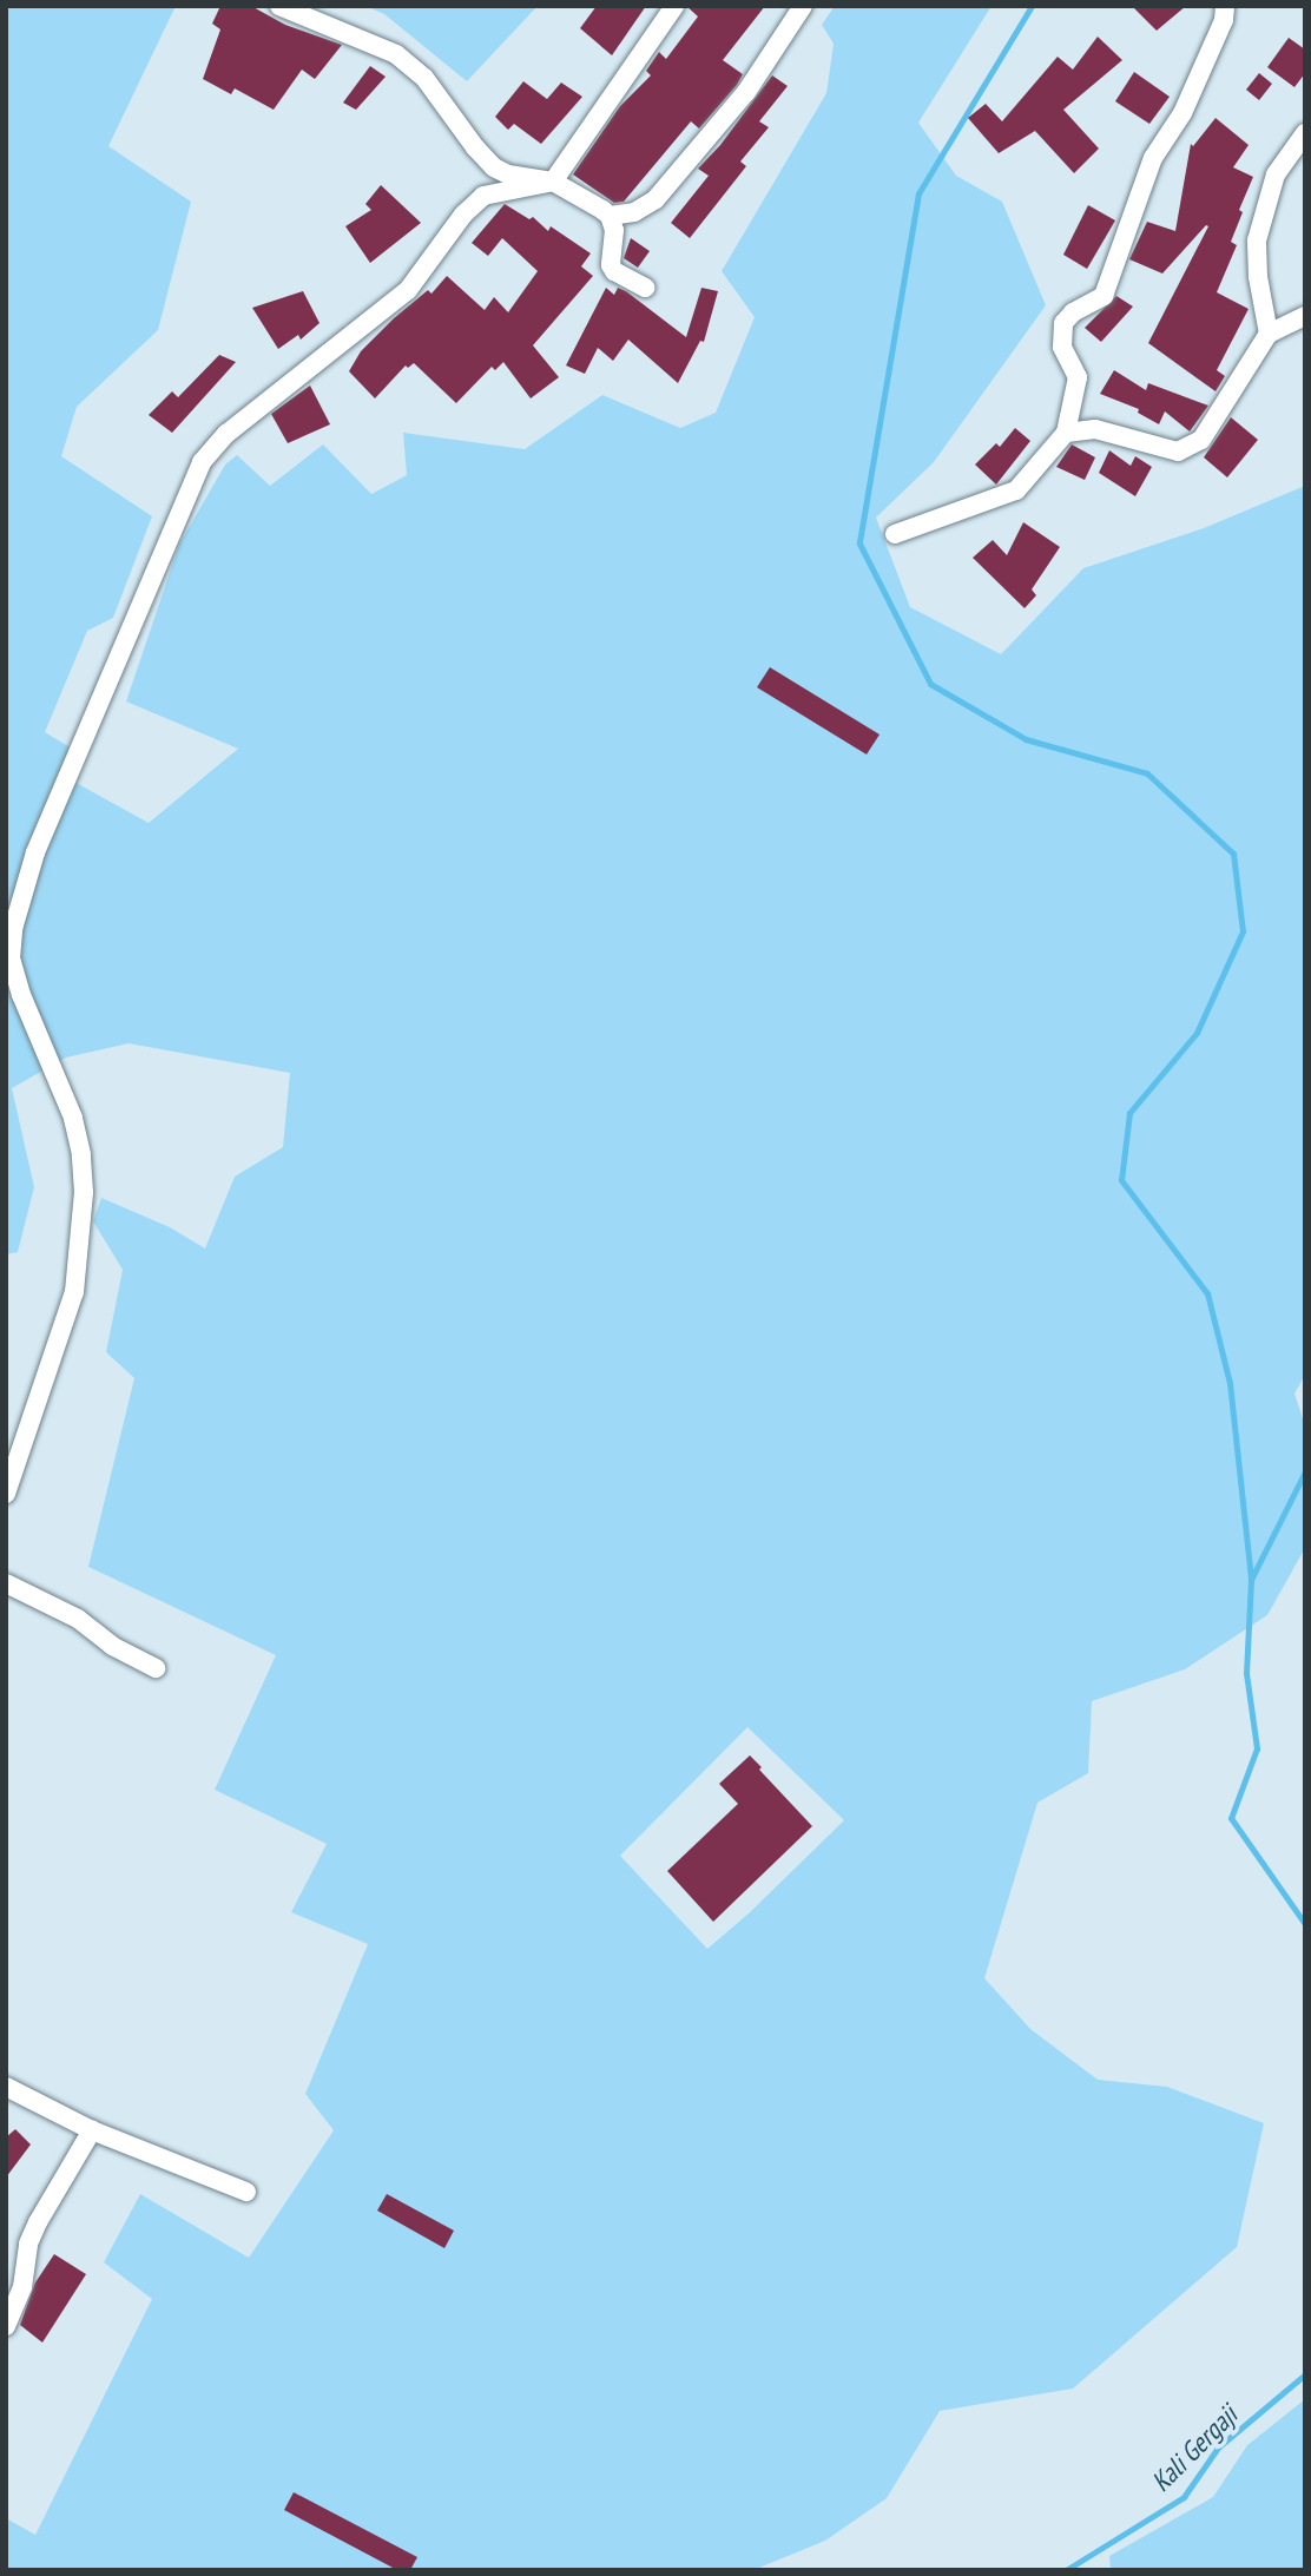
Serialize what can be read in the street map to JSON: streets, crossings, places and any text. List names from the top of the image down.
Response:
{
  "water": ["Kali Gergaji"]
}
